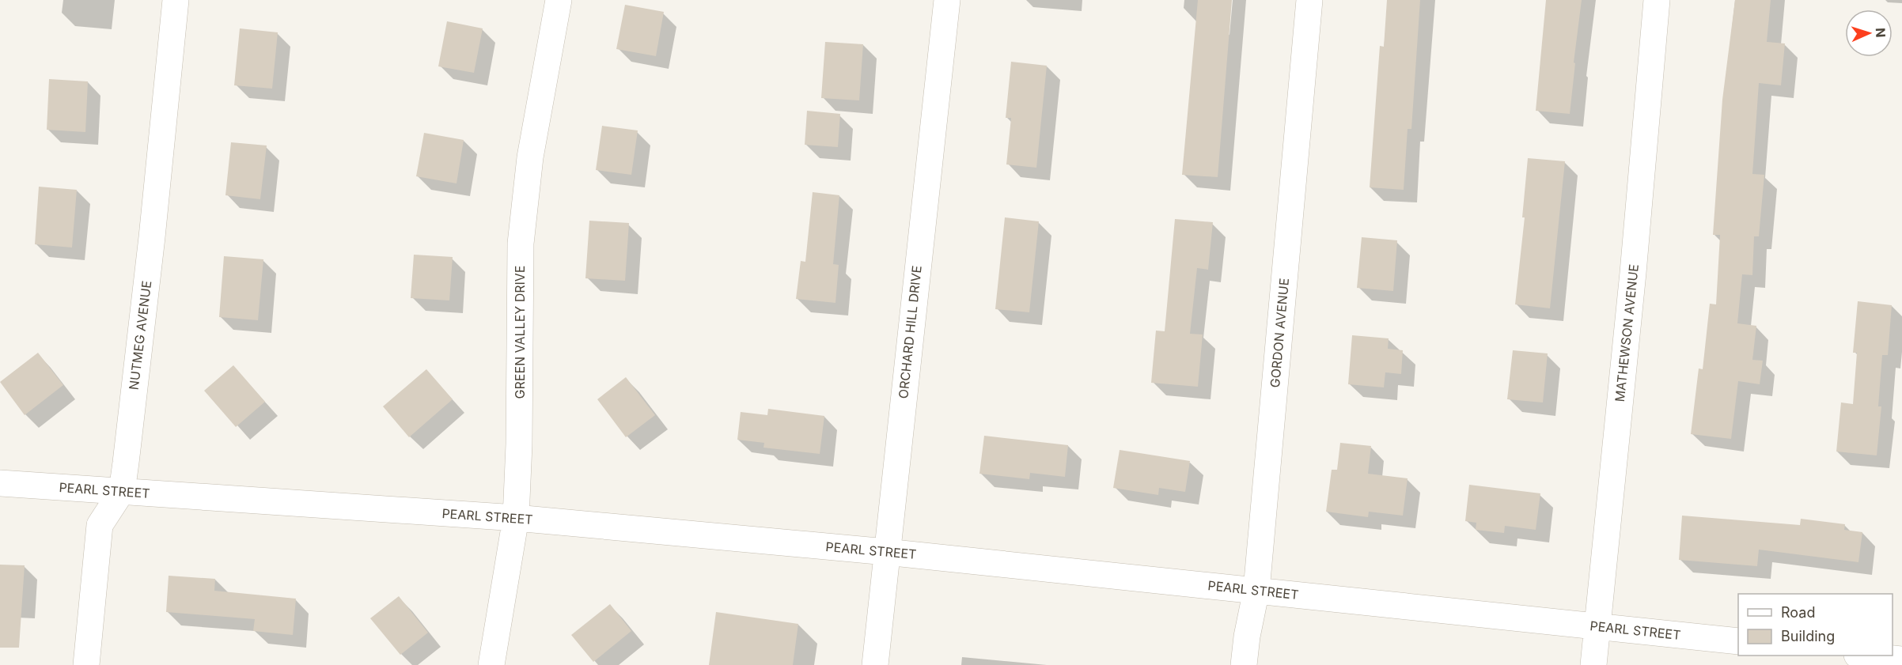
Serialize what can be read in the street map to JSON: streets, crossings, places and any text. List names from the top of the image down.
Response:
{
  "streets": {
    "street": [
      "GREEN VALLEY DRIVE",
      "ORCHARD HILL DRIVE",
      "GORDON AVENUE",
      "MATHEWSON AVENUE",
      "NUTMEG AVENUE",
      "PEARL STREET"
    ]
  },
  "crossings": [
    ["GREEN VALLEY DRIVE", "PEARL STREET"],
    ["ORCHARD HILL DRIVE", "PEARL STREET"],
    ["GORDON AVENUE", "PEARL STREET"],
    ["MATHEWSON AVENUE", "PEARL STREET"],
    ["NUTMEG AVENUE", "PEARL STREET"]
  ],
  "legend": ["Road", "Building"],
  "north": "right"
}
